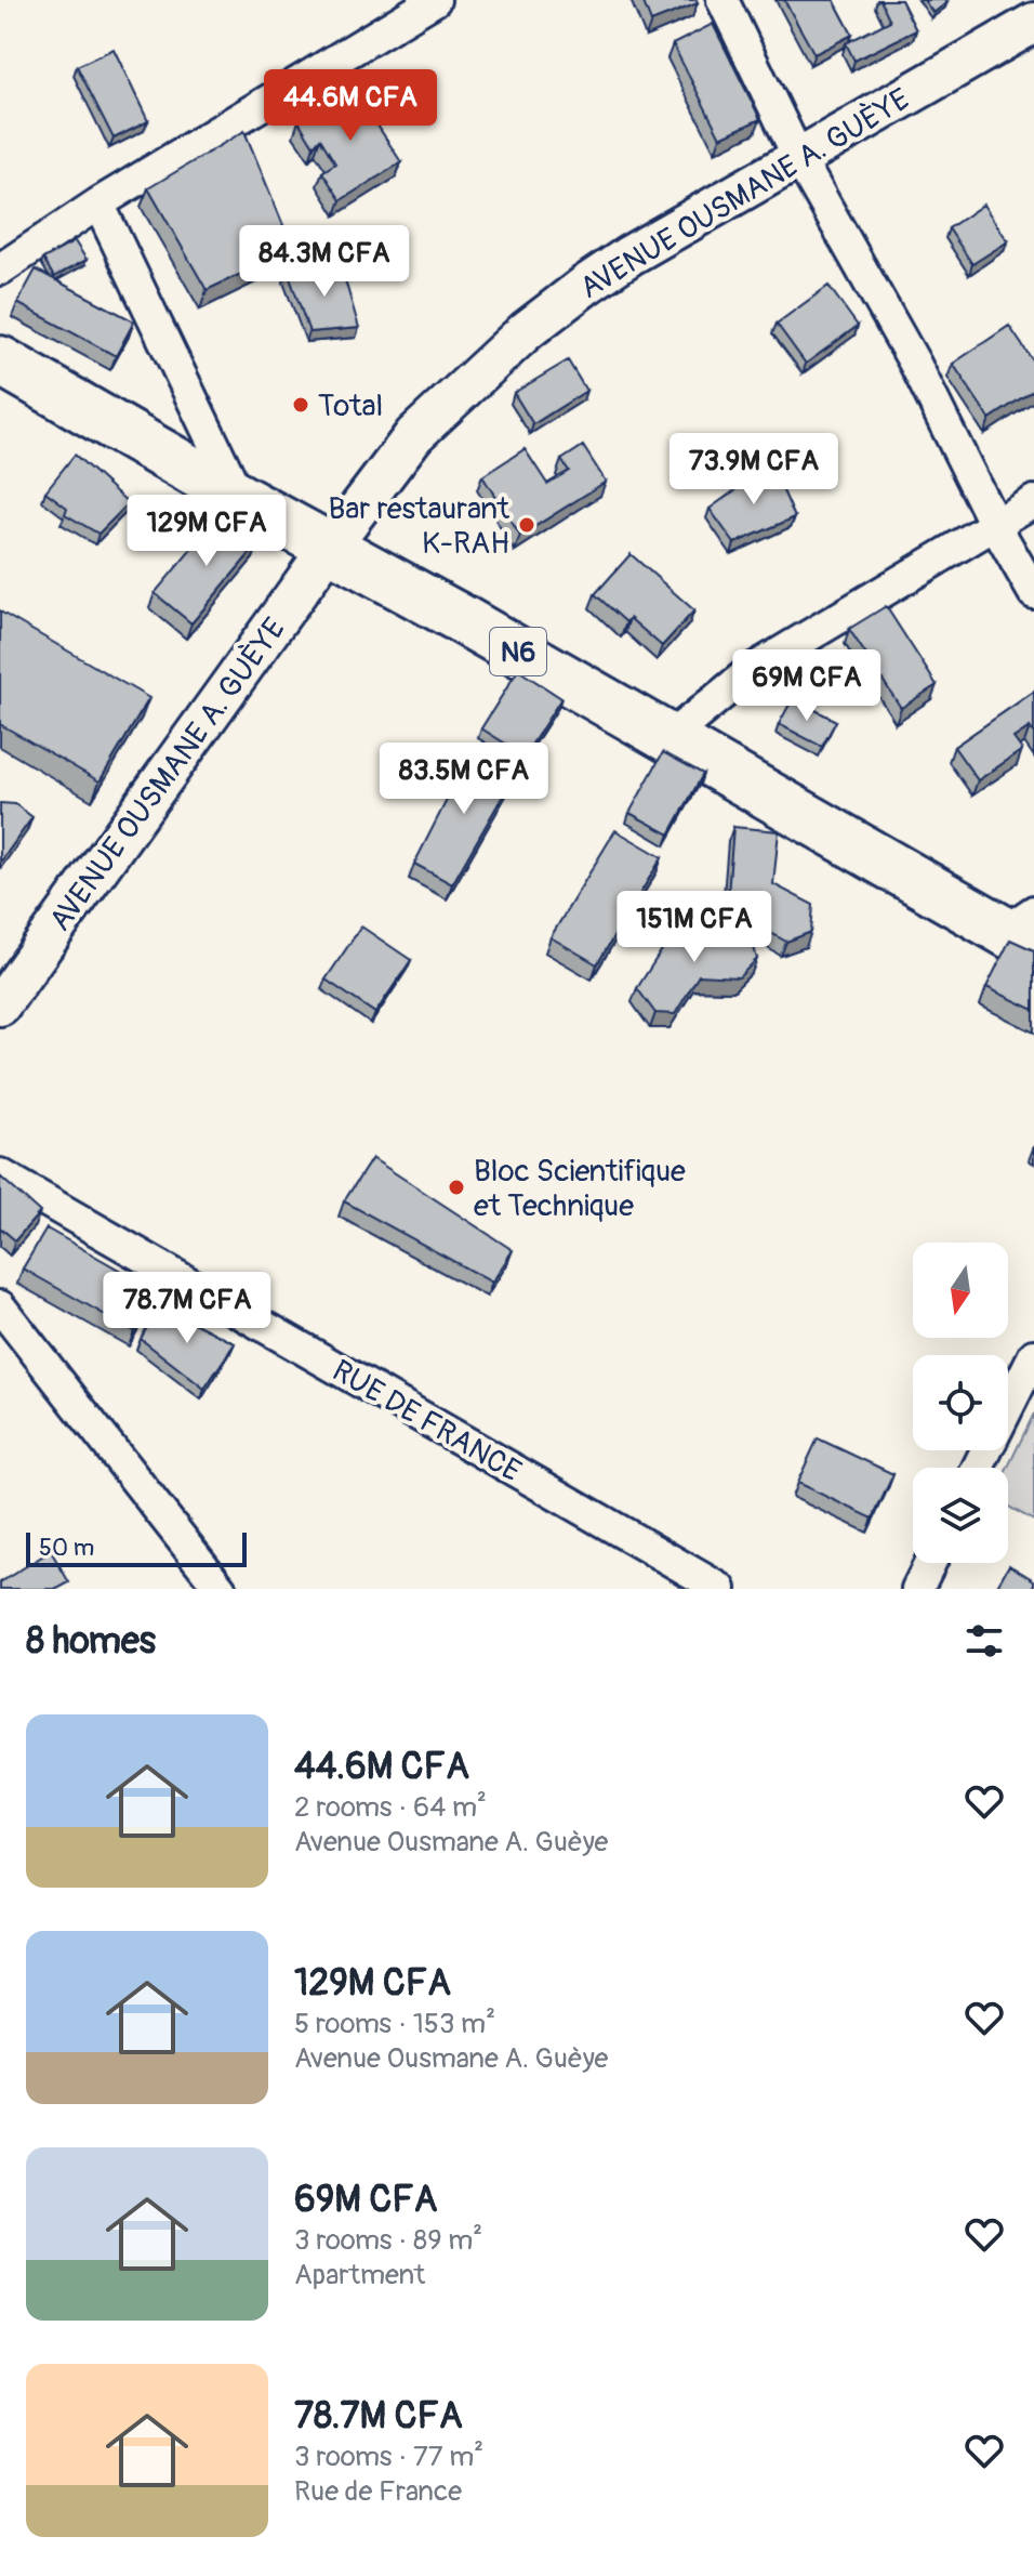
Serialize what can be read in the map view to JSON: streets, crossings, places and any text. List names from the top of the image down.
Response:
{
  "streets": {
    "main road": ["N6"],
    "street": ["AVENUE OUSMANE A. GUÈYE", "RUE DE FRANCE"]
  },
  "crossings": [
    ["AVENUE OUSMANE A. GUÈYE", "N6"]
  ],
  "places": ["Total", "Bar restaurant K-RAH", "Bloc Scientifique et Technique"],
  "scale_bar": "50 m",
  "north": "bottom",
  "page": {
    "price": [
      "44.6M CFA",
      "84.3M CFA",
      "73.9M CFA",
      "129M CFA",
      "69M CFA",
      "83.5M CFA",
      "151M CFA",
      "78.7M CFA"
    ],
    "scale": "50 m",
    "heading": "8 homes",
    "list": [
      {
        "name": "44.6M CFA",
        "note": "2 rooms · 64 m² · Avenue Ousmane A. Guèye"
      },
      {
        "name": "129M CFA",
        "note": "5 rooms · 153 m² · Avenue Ousmane A. Guèye"
      },
      {
        "name": "69M CFA",
        "note": "3 rooms · 89 m² · Apartment"
      },
      {
        "name": "78.7M CFA",
        "note": "3 rooms · 77 m² · Rue de France"
      }
    ]
  }
}
